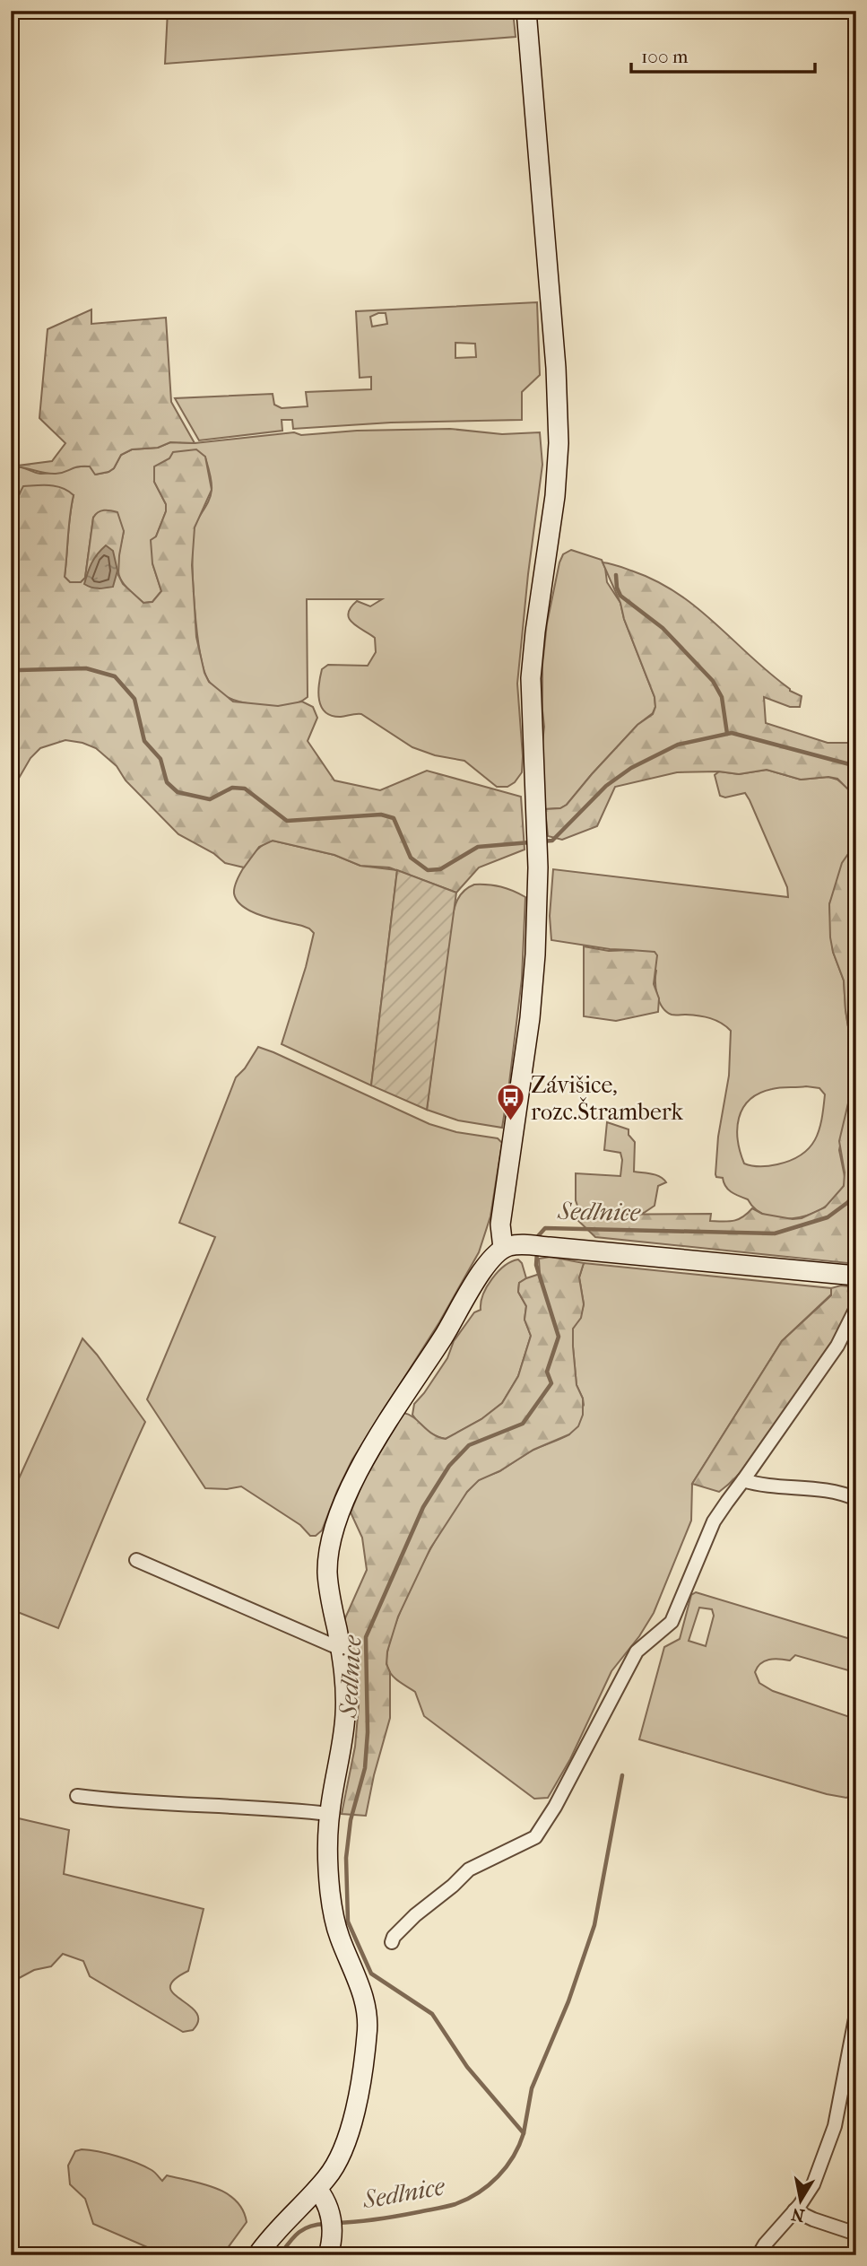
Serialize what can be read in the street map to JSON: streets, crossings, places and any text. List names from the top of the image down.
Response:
{
  "water": ["Sedlnice"],
  "places": {
    "bus stop": ["Závišice, rozc.Štramberk"]
  },
  "scale_bar": "100 m",
  "north": "bottom"
}
